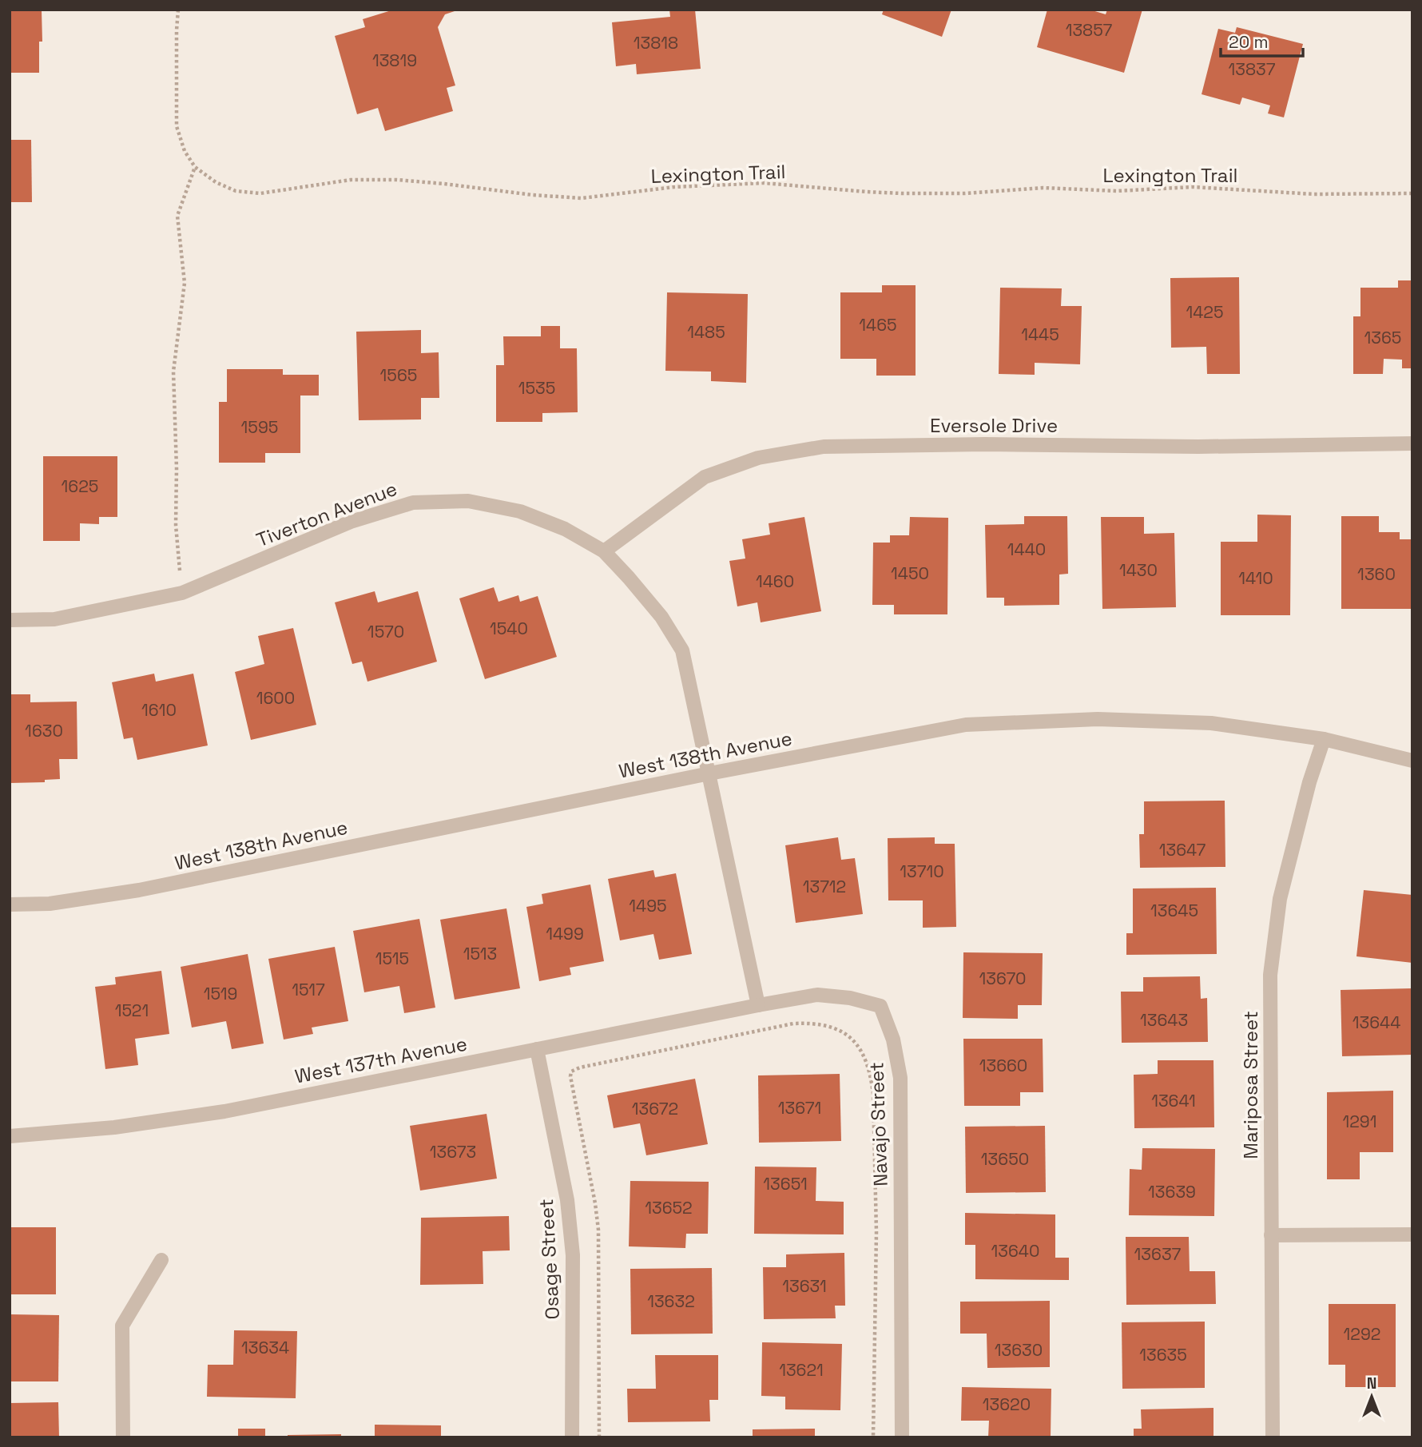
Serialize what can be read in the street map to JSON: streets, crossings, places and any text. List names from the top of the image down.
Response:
{
  "streets": {
    "street": [
      "Eversole Drive",
      "Tiverton Avenue",
      "West 138th Avenue",
      "West 137th Avenue",
      "Mariposa Street",
      "Navajo Street",
      "Osage Street"
    ],
    "path": ["Lexington Trail"]
  },
  "crossings": [
    ["Eversole Drive", "Tiverton Avenue"],
    ["Tiverton Avenue", "West 138th Avenue"],
    ["West 138th Avenue", "Mariposa Street"],
    ["West 137th Avenue", "Navajo Street"],
    ["West 137th Avenue", "Osage Street"]
  ],
  "house_numbers": [
    "13857",
    "13818",
    "13819",
    "13837",
    "1425",
    "1465",
    "1485",
    "1445",
    "1365",
    "1565",
    "1535",
    "1595",
    "1625",
    "1440",
    "1430",
    "1450",
    "1360",
    "1410",
    "1460",
    "1540",
    "1570",
    "1600",
    "1610",
    "1630",
    "13647",
    "13710",
    "13712",
    "1495",
    "13645",
    "1499",
    "1513",
    "1515",
    "13670",
    "1517",
    "1519",
    "1521",
    "13643",
    "13644",
    "13660",
    "13641",
    "13671",
    "13672",
    "1291",
    "13673",
    "13650",
    "13651",
    "13639",
    "13652",
    "13640",
    "13637",
    "13631",
    "13632",
    "1292",
    "13634",
    "13630",
    "13635",
    "13621",
    "13620"
  ],
  "scale_bar": "20 m",
  "north": "top"
}
